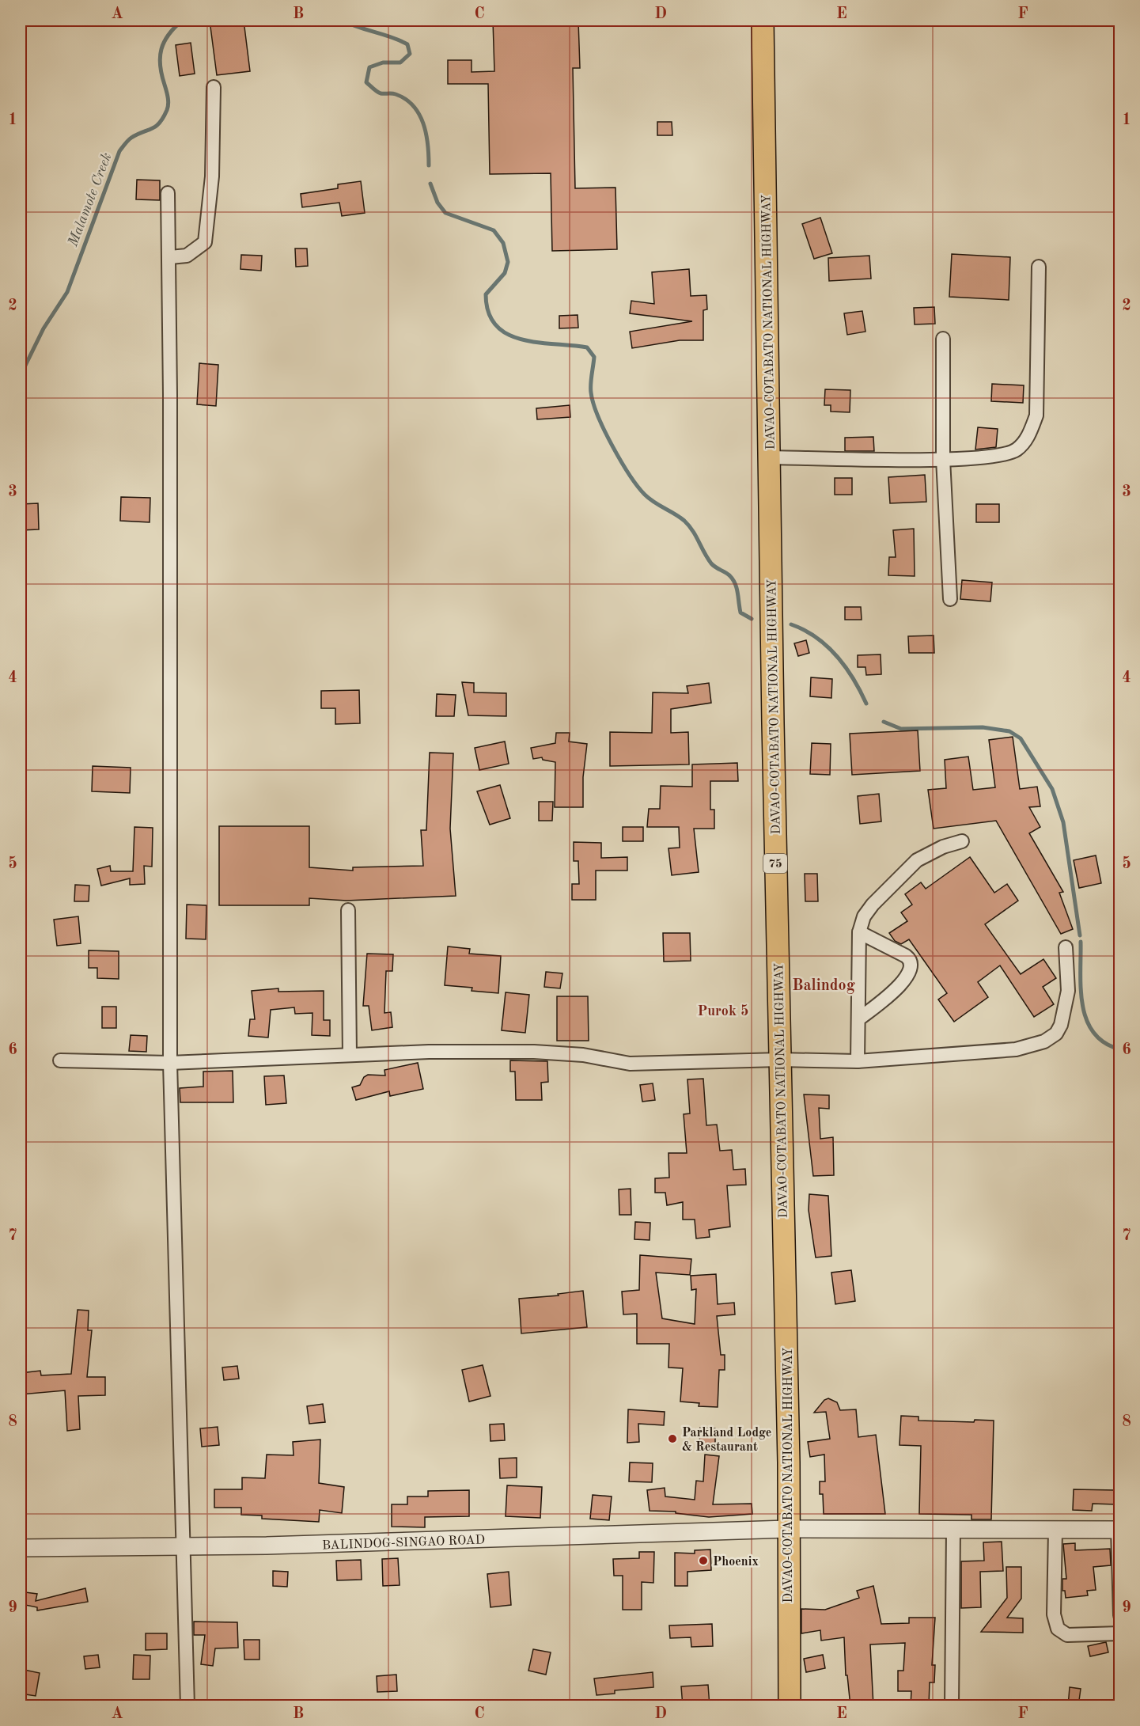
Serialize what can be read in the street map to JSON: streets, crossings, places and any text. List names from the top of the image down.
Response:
{
  "streets": {
    "highway": ["DAVAO-COTABATO NATIONAL HIGHWAY", "75"],
    "street": ["BALINDOG-SINGAO ROAD"]
  },
  "crossings": [
    ["DAVAO-COTABATO NATIONAL HIGHWAY", "BALINDOG-SINGAO ROAD"]
  ],
  "districts": ["Balindog", "Purok 5"],
  "water": ["Malamote Creek"],
  "places": ["Parkland Lodge & Restaurant", "Phoenix"],
  "grid": {
    "columns": [
      "A",
      "B",
      "C",
      "D",
      "E",
      "F"
    ],
    "rows": [
      "1",
      "2",
      "3",
      "4",
      "5",
      "6",
      "7",
      "8",
      "9"
    ]
  }
}
